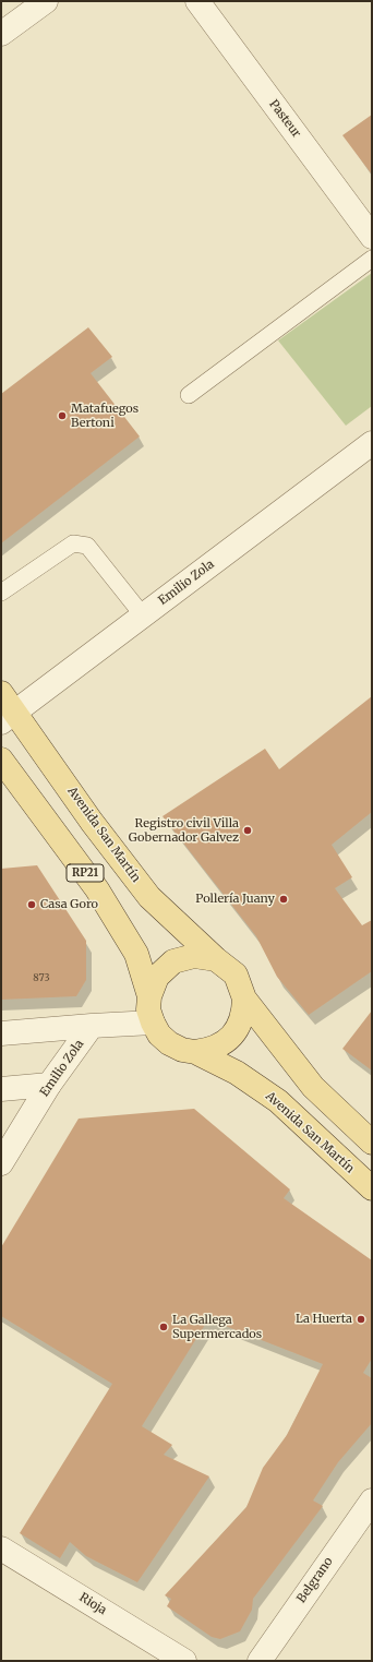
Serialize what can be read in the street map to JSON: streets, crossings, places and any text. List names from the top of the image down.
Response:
{
  "streets": {
    "main road": ["Avenida San Martín", "RP21"],
    "street": [
      "Pasteur",
      "Emilio Zola",
      "Belgrano",
      "Rioja"
    ]
  },
  "crossings": [
    ["Emilio Zola", "Avenida San Martín"]
  ],
  "places": [
    "Matafuegos Bertoni",
    "Registro civil Villa Gobernador Galvez",
    "Pollería Juany",
    "Casa Goro",
    "La Huerta",
    "La Gallega Supermercados"
  ],
  "house_numbers": ["873"]
}
